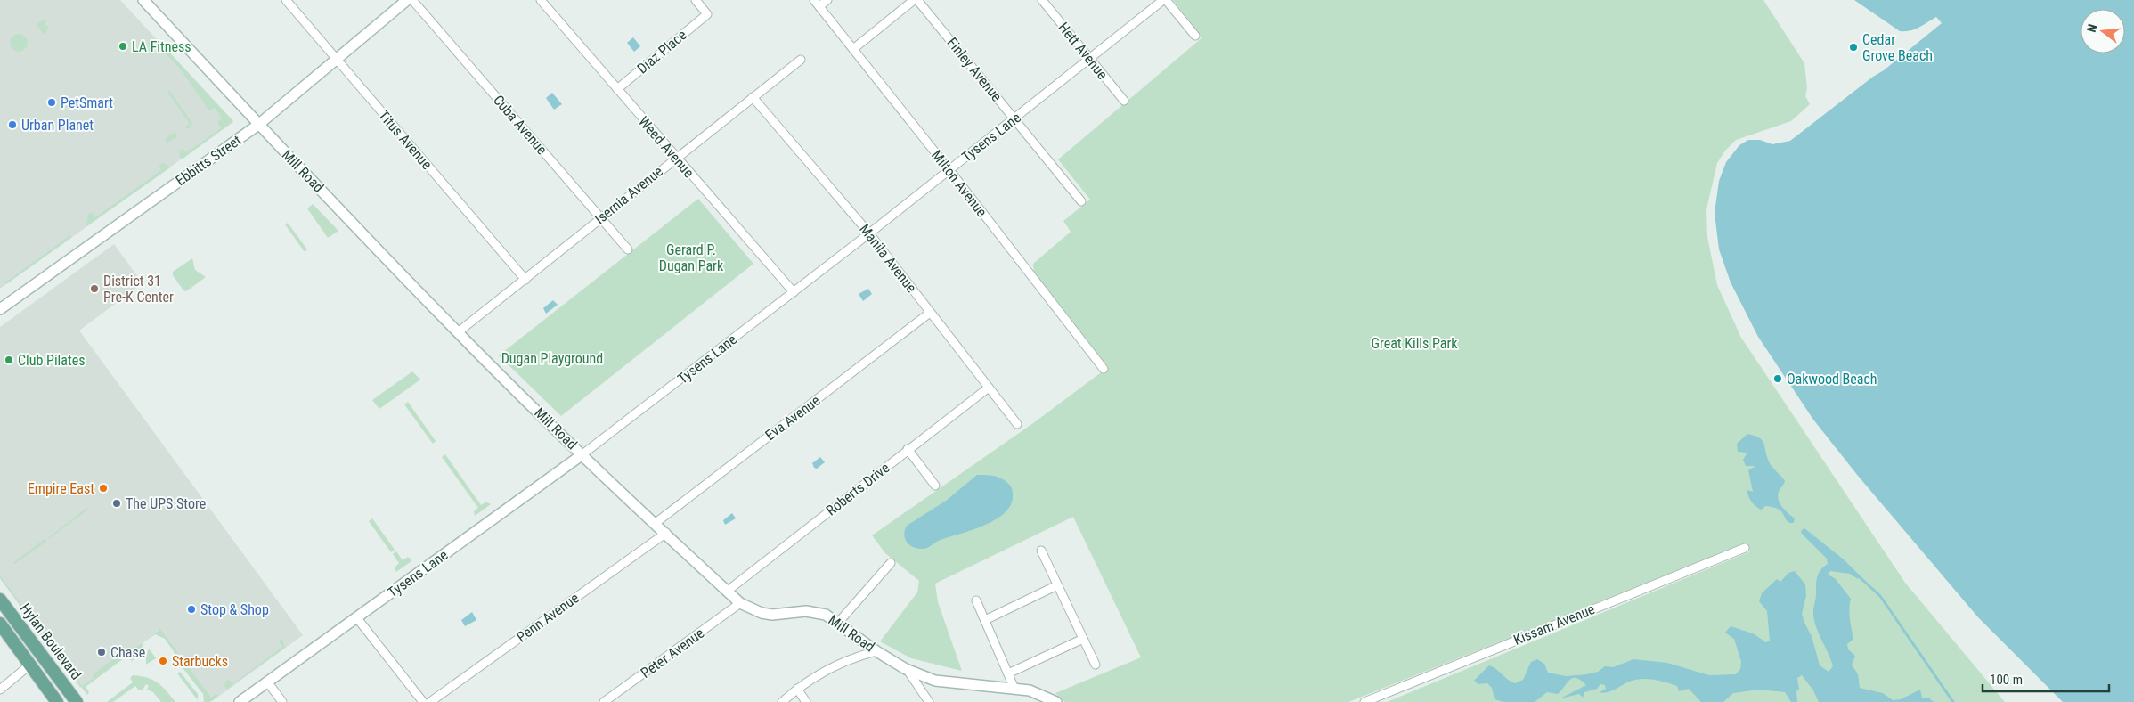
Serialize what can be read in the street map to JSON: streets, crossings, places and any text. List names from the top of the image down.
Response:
{
  "streets": {
    "main road": ["Hylan Boulevard"],
    "street": [
      "Hett Avenue",
      "Diaz Place",
      "Finley Avenue",
      "Cuba Avenue",
      "Tysens Lane",
      "Titus Avenue",
      "Weed Avenue",
      "Ebbitts Street",
      "Mill Road",
      "Milton Avenue",
      "Isernia Avenue",
      "Manila Avenue",
      "Eva Avenue",
      "Roberts Drive",
      "Penn Avenue",
      "Kissam Avenue",
      "Peter Avenue"
    ]
  },
  "crossings": [
    ["Hett Avenue", "Tysens Lane"],
    ["Diaz Place", "Weed Avenue"],
    ["Finley Avenue", "Tysens Lane"],
    ["Cuba Avenue", "Isernia Avenue"],
    ["Tysens Lane", "Weed Avenue"],
    ["Tysens Lane", "Mill Road"],
    ["Tysens Lane", "Milton Avenue"],
    ["Tysens Lane", "Manila Avenue"],
    ["Titus Avenue", "Ebbitts Street"],
    ["Titus Avenue", "Isernia Avenue"],
    ["Weed Avenue", "Isernia Avenue"],
    ["Ebbitts Street", "Mill Road"],
    ["Mill Road", "Isernia Avenue"],
    ["Mill Road", "Eva Avenue"],
    ["Mill Road", "Roberts Drive"],
    ["Mill Road", "Penn Avenue"],
    ["Mill Road", "Peter Avenue"],
    ["Isernia Avenue", "Manila Avenue"],
    ["Manila Avenue", "Eva Avenue"],
    ["Manila Avenue", "Roberts Drive"]
  ],
  "parks": ["Gerard P. Dugan Park", "Great Kills Park", "Dugan Playground"],
  "places": [
    "LA Fitness",
    "Cedar Grove Beach",
    "PetSmart",
    "Urban Planet",
    "District 31 Pre-K Center",
    "Club Pilates",
    "Oakwood Beach",
    "Empire East",
    "The UPS Store",
    "Stop & Shop",
    "Chase",
    "Starbucks"
  ],
  "scale_bar": "100 m",
  "north": "left"
}
